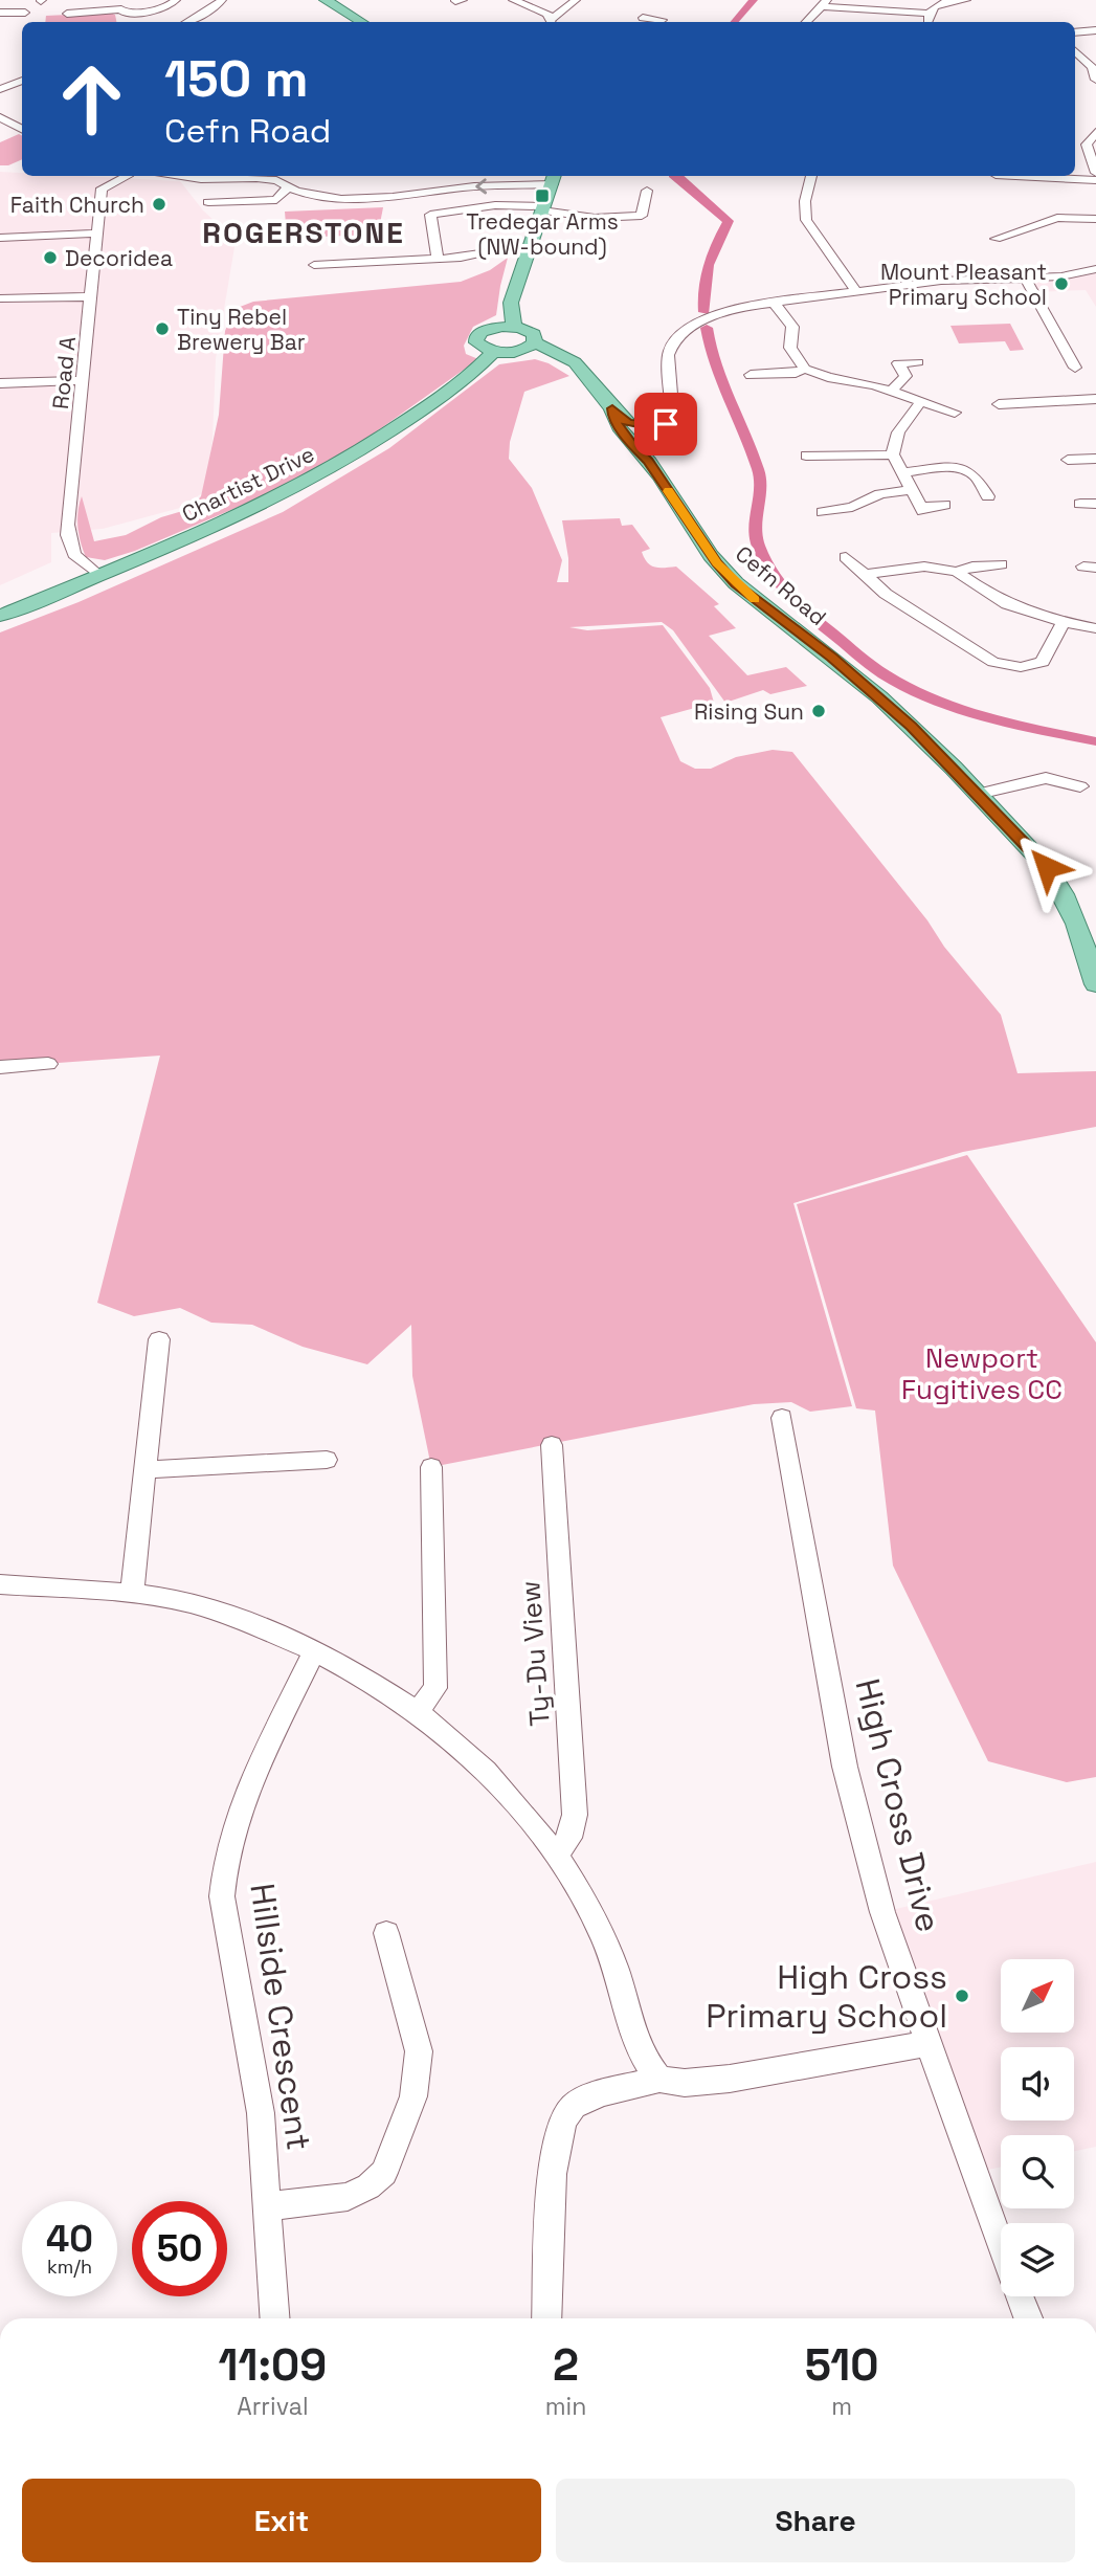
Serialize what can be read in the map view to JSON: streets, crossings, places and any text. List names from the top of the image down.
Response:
{
  "streets": {
    "main road": ["Chartist Drive", "Cefn Road"],
    "street": [
      "Road A",
      "Ty-Du View",
      "High Cross Drive",
      "Hillside Crescent"
    ]
  },
  "crossings": [
    ["Road A", "Chartist Drive"]
  ],
  "districts": ["ROGERSTONE"],
  "parks": ["Newport Fugitives CC"],
  "places": {
    "transit": ["Tredegar Arms (NW-bound)"],
    "other": [
      "Faith Church",
      "Decoridea",
      "Mount Pleasant Primary School",
      "Tiny Rebel Brewery Bar",
      "Rising Sun",
      "High Cross Primary School"
    ]
  },
  "north": "top right",
  "page": {
    "turn": ["150 m", "Cefn Road"],
    "speed": "40 km/h",
    "limit": "50",
    "eta": [
      "11:09",
      "Arrival",
      "2",
      "min",
      "510",
      "m"
    ],
    "buttons": ["Exit", "Share"]
  }
}
